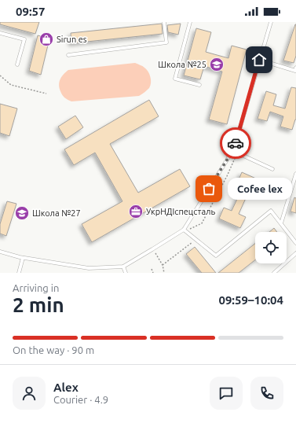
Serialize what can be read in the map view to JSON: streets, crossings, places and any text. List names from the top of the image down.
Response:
{
  "places": {
    "shop": ["Sirun es"],
    "school or university": ["Школа №25", "Школа №27"],
    "other": ["Cofee lex"],
    "office": ["УкрНДІспецсталь"]
  },
  "page": {
    "status": "09:57",
    "bubble": "Cofee lex",
    "heading": ["2 min", "Arriving in", "09:59–10:04"],
    "panel": ["Alex", "Courier · 4.9"],
    "bar": "On the way · 90 m"
  }
}
